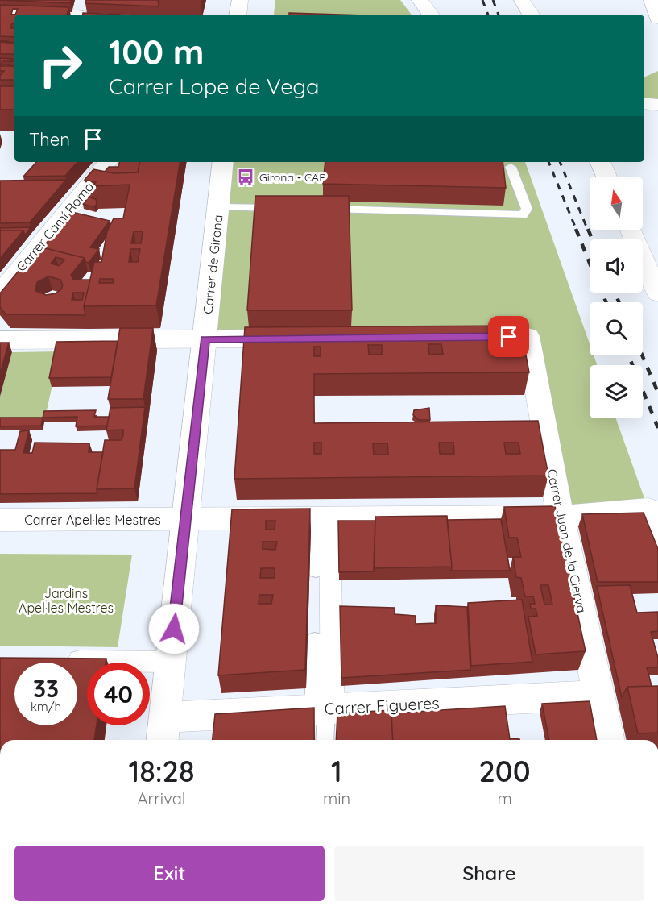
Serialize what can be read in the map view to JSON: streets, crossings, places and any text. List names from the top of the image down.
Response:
{
  "streets": {
    "street": [
      "Carrer Camí Romà",
      "Carrer de Girona",
      "Carrer Apel·les Mestres",
      "Carrer Juan de la Cierva",
      "Carrer Figueres"
    ]
  },
  "crossings": [
    ["Carrer de Girona", "Carrer Apel·les Mestres"],
    ["Carrer de Girona", "Carrer Figueres"],
    ["Carrer Apel·les Mestres", "Carrer Juan de la Cierva"],
    ["Carrer Juan de la Cierva", "Carrer Figueres"]
  ],
  "parks": ["Jardins Apel·les Mestres"],
  "places": {
    "bus stop": ["Girona - CAP"]
  },
  "north": "top",
  "page": {
    "turn": ["100 m", "Carrer Lope de Vega"],
    "then": "Then",
    "speed": "33 km/h",
    "limit": "40",
    "eta": [
      "18:28",
      "Arrival",
      "1",
      "min",
      "200",
      "m"
    ],
    "buttons": ["Exit", "Share"]
  }
}
